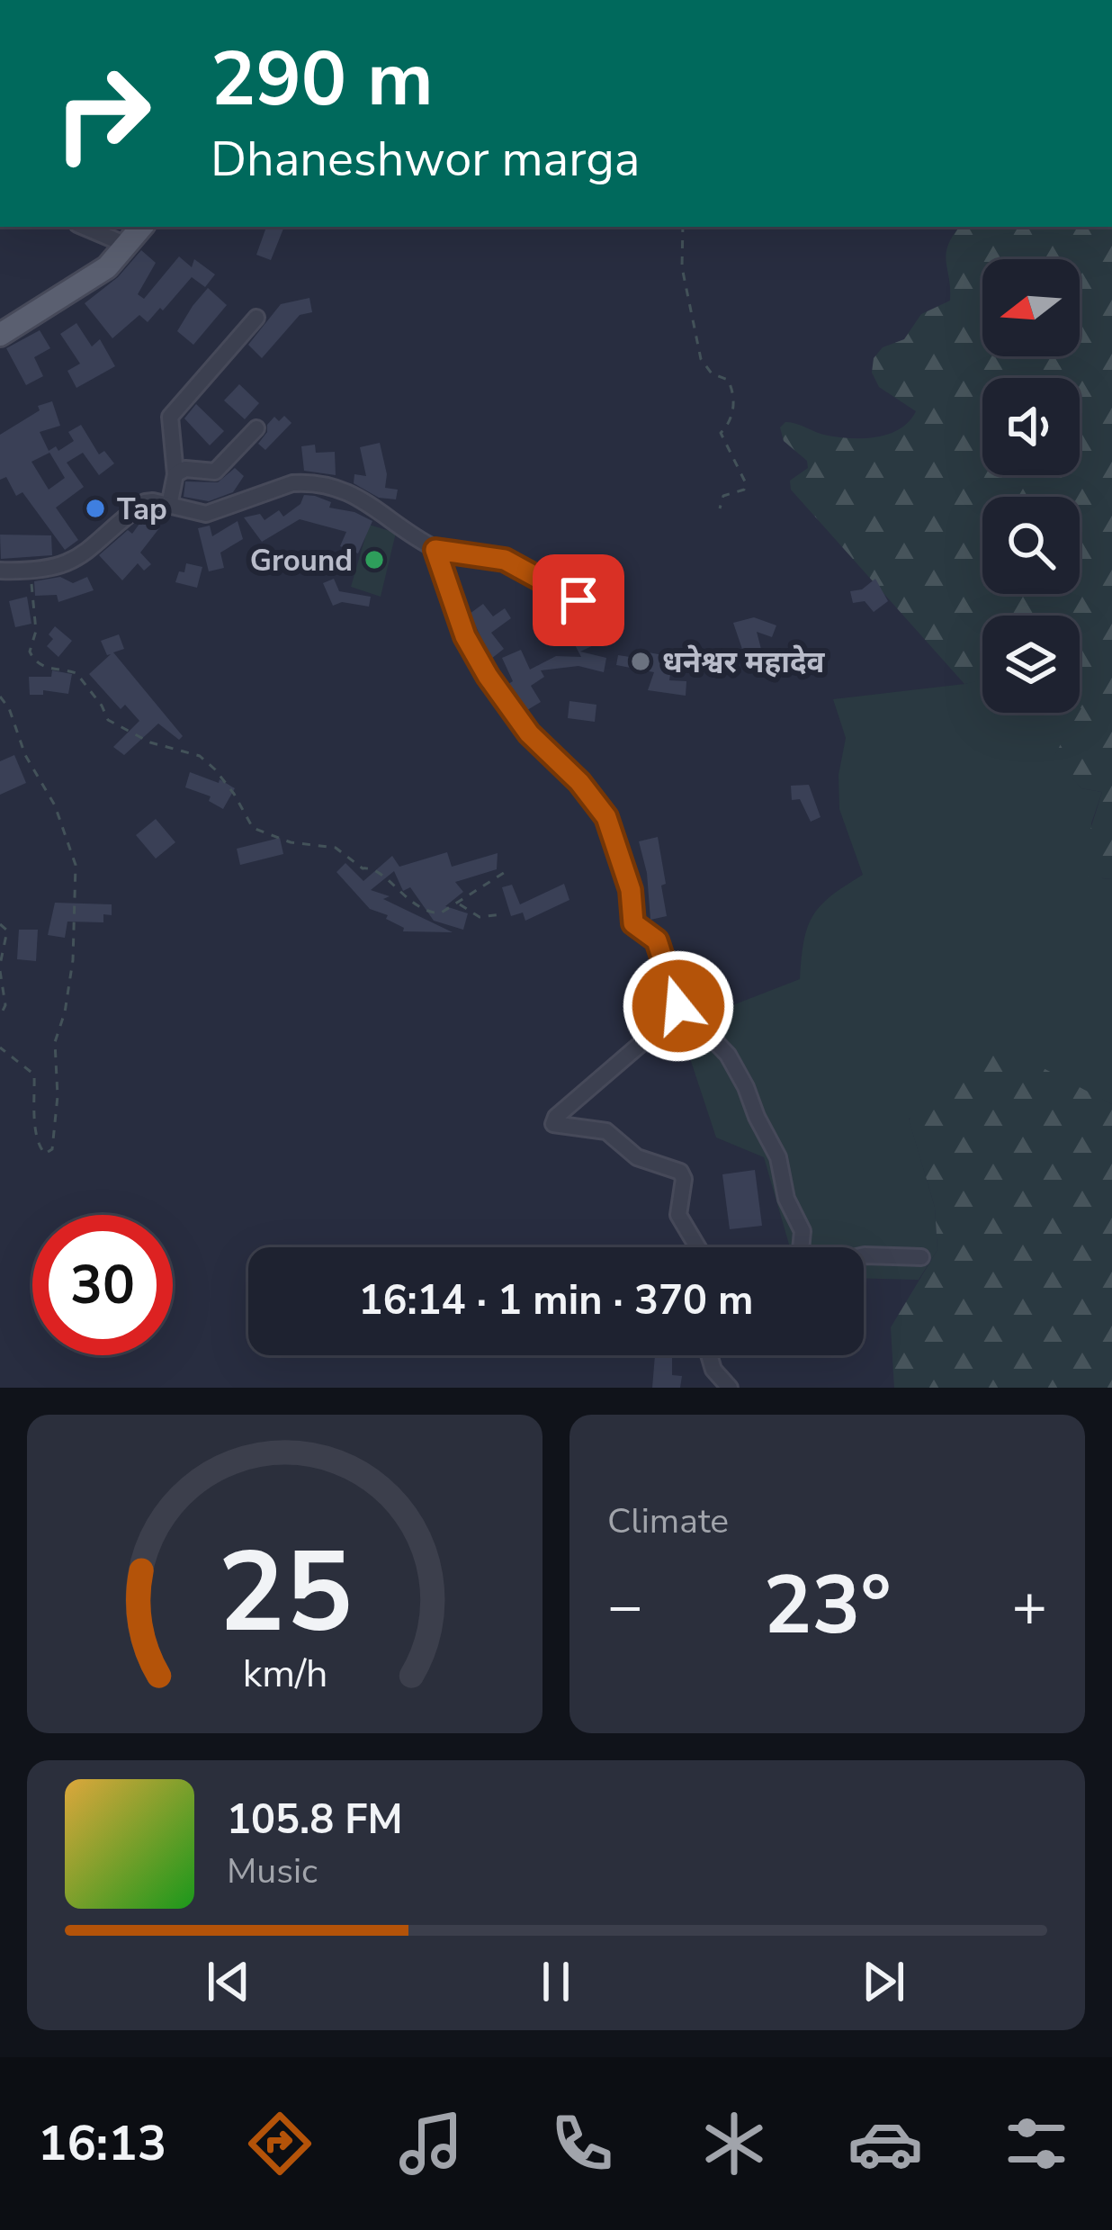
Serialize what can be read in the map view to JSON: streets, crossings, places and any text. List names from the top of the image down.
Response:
{
  "places": ["Tap", "Ground", "धनेश्वर महादेव"],
  "north": "left",
  "page": {
    "turn": ["290 m", "Dhaneshwor marga"],
    "limit": "30",
    "trip": "16:14 · 1 min · 370 m",
    "tile": "Climate",
    "heat": ["−", "23°", "+"],
    "song": ["105.8 FM", "Music"],
    "tabs": "16:13",
    "gauge": ["25", "km/h"]
  }
}
